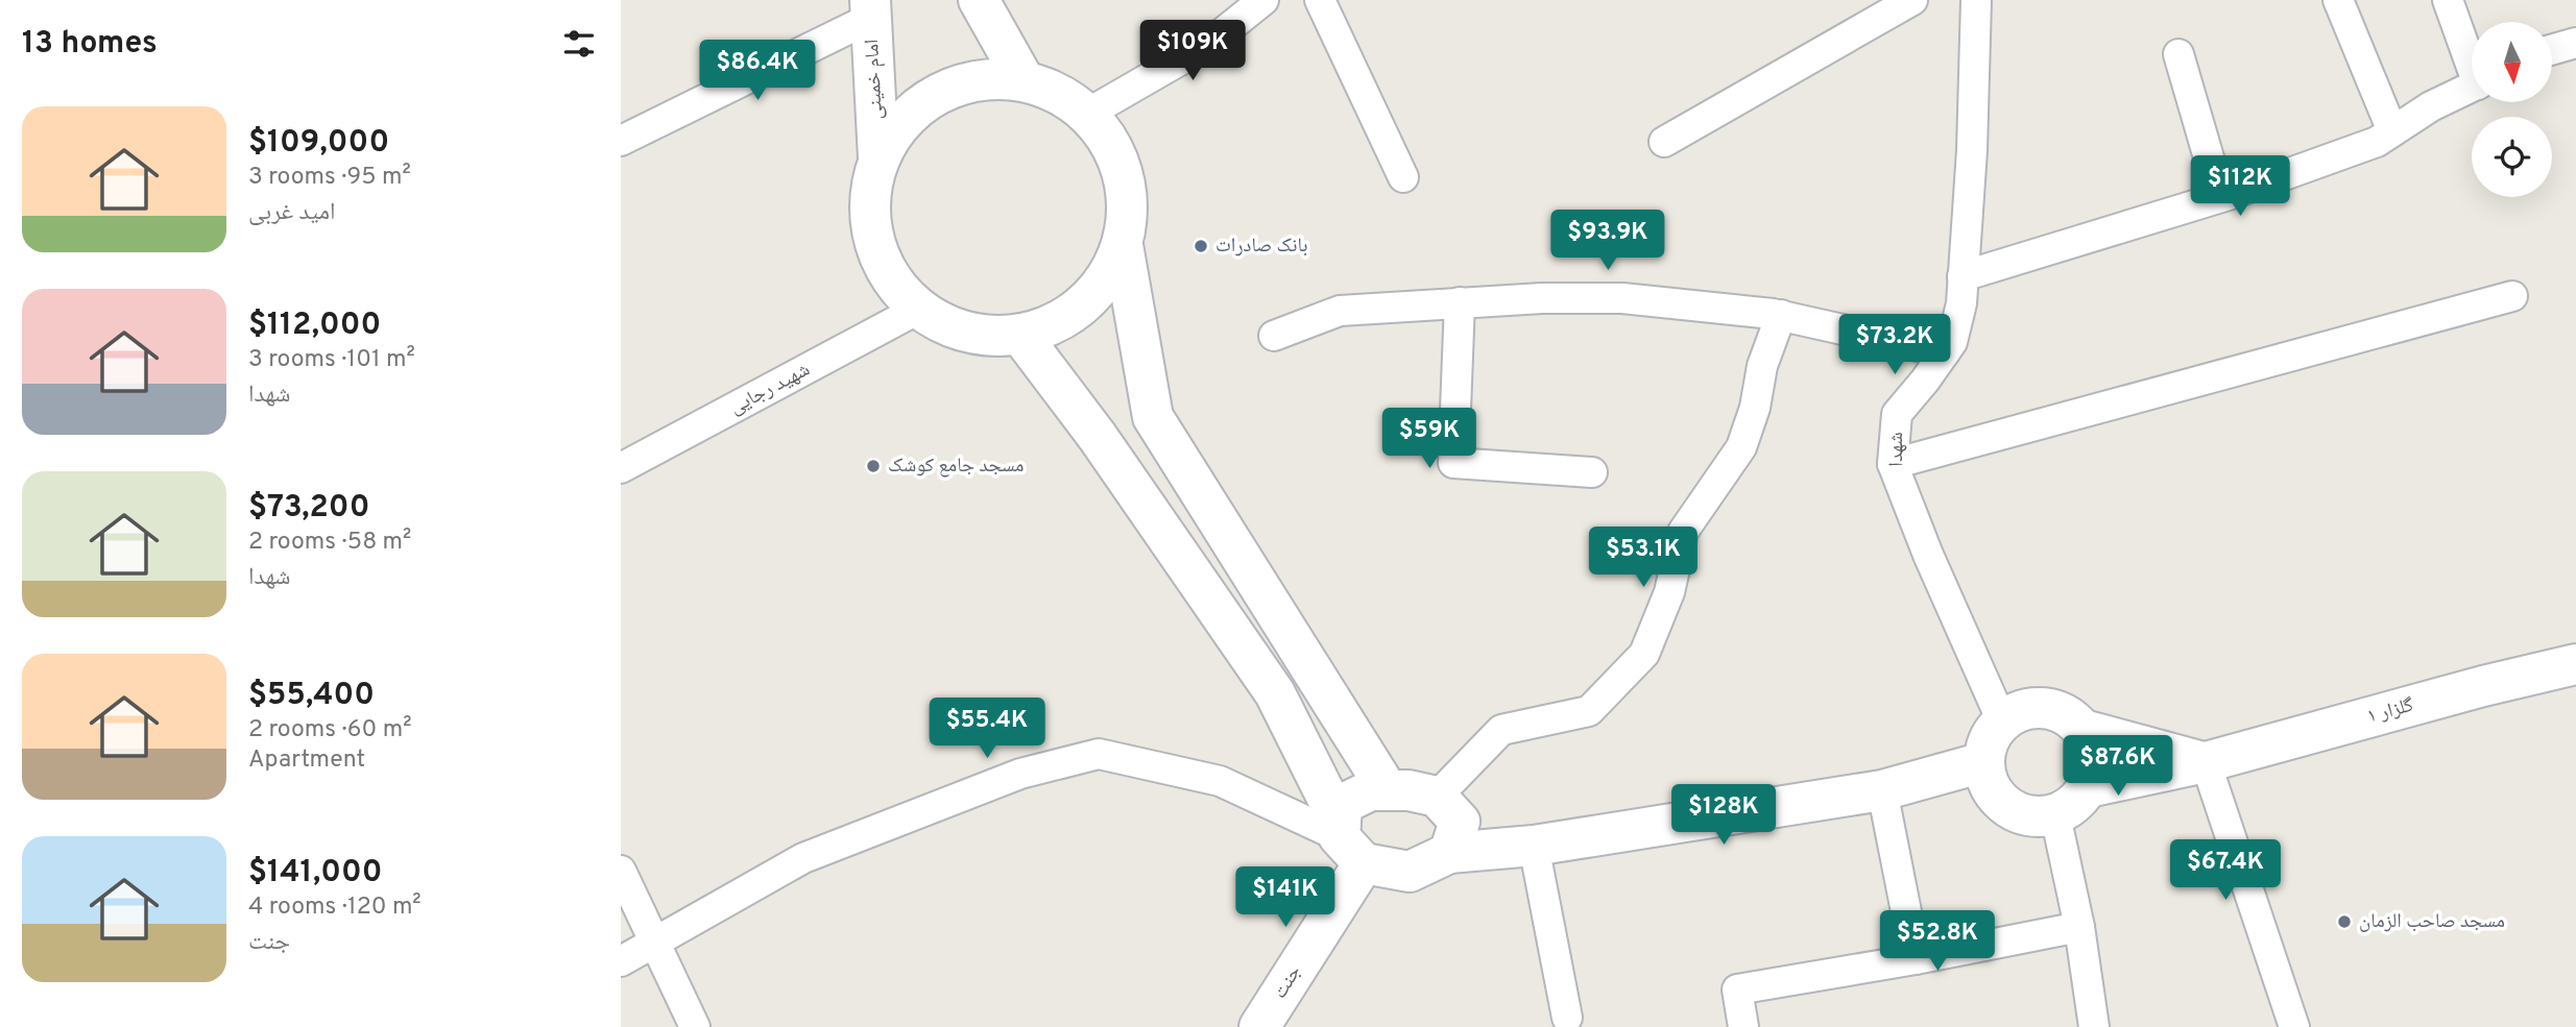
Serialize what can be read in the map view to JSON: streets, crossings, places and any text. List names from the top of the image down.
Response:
{
  "streets": {
    "main road": ["امام خمینی", "گلزار ۱", "جنت"],
    "street": ["شهید رجایی", "شهدا"]
  },
  "crossings": [
    ["امام خمینی", "شهید رجایی"],
    ["شهدا", "گلزار ۱"]
  ],
  "places": ["بانک صادرات", "مسجد جامع کوشک", "مسجد صاحب الزمان"],
  "north": "bottom",
  "page": {
    "heading": "13 homes",
    "price": [
      "$109K",
      "$86.4K",
      "$112K",
      "$93.9K",
      "$73.2K",
      "$59K",
      "$53.1K",
      "$55.4K",
      "$87.6K",
      "$128K",
      "$67.4K",
      "$141K",
      "$52.8K"
    ],
    "list": [
      {
        "name": "$109,000",
        "note": "3 rooms · 95 m² · امید غربی"
      },
      {
        "name": "$112,000",
        "note": "3 rooms · 101 m² · شهدا"
      },
      {
        "name": "$73,200",
        "note": "2 rooms · 58 m² · شهدا"
      },
      {
        "name": "$55,400",
        "note": "2 rooms · 60 m² · Apartment"
      },
      {
        "name": "$141,000",
        "note": "4 rooms · 120 m² · جنت"
      }
    ]
  }
}
